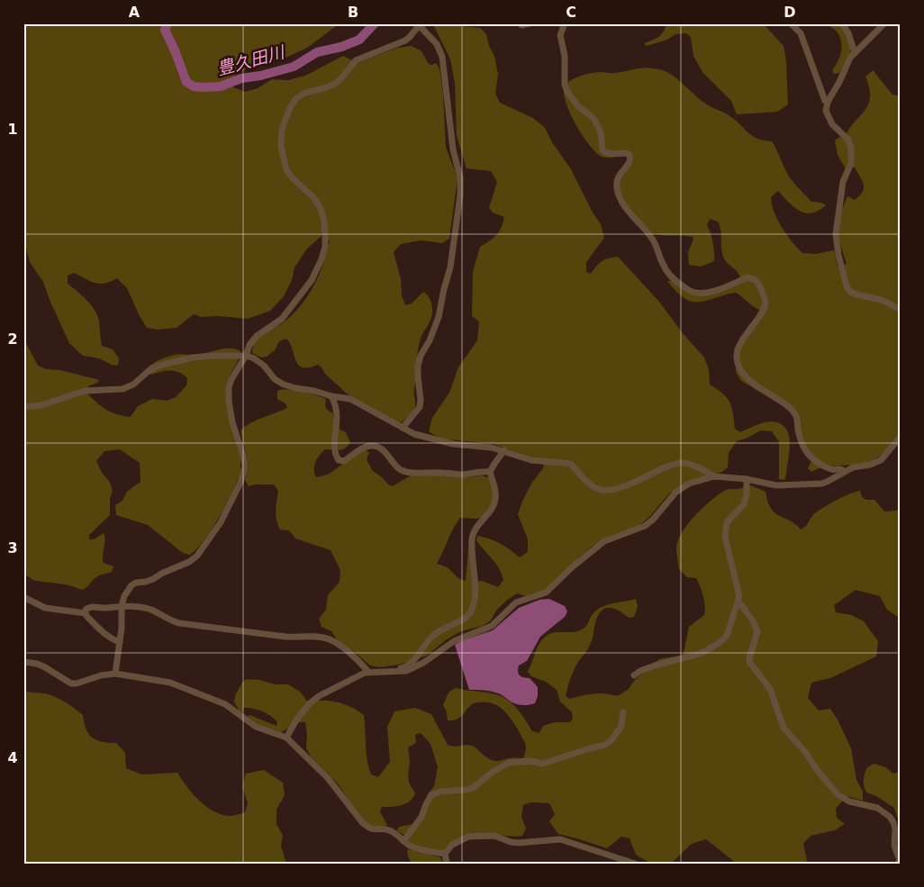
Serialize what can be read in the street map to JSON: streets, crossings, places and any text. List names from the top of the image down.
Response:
{
  "water": ["豊久田川"],
  "grid": {
    "columns": [
      "A",
      "B",
      "C",
      "D"
    ],
    "rows": [
      "1",
      "2",
      "3",
      "4"
    ]
  }
}
